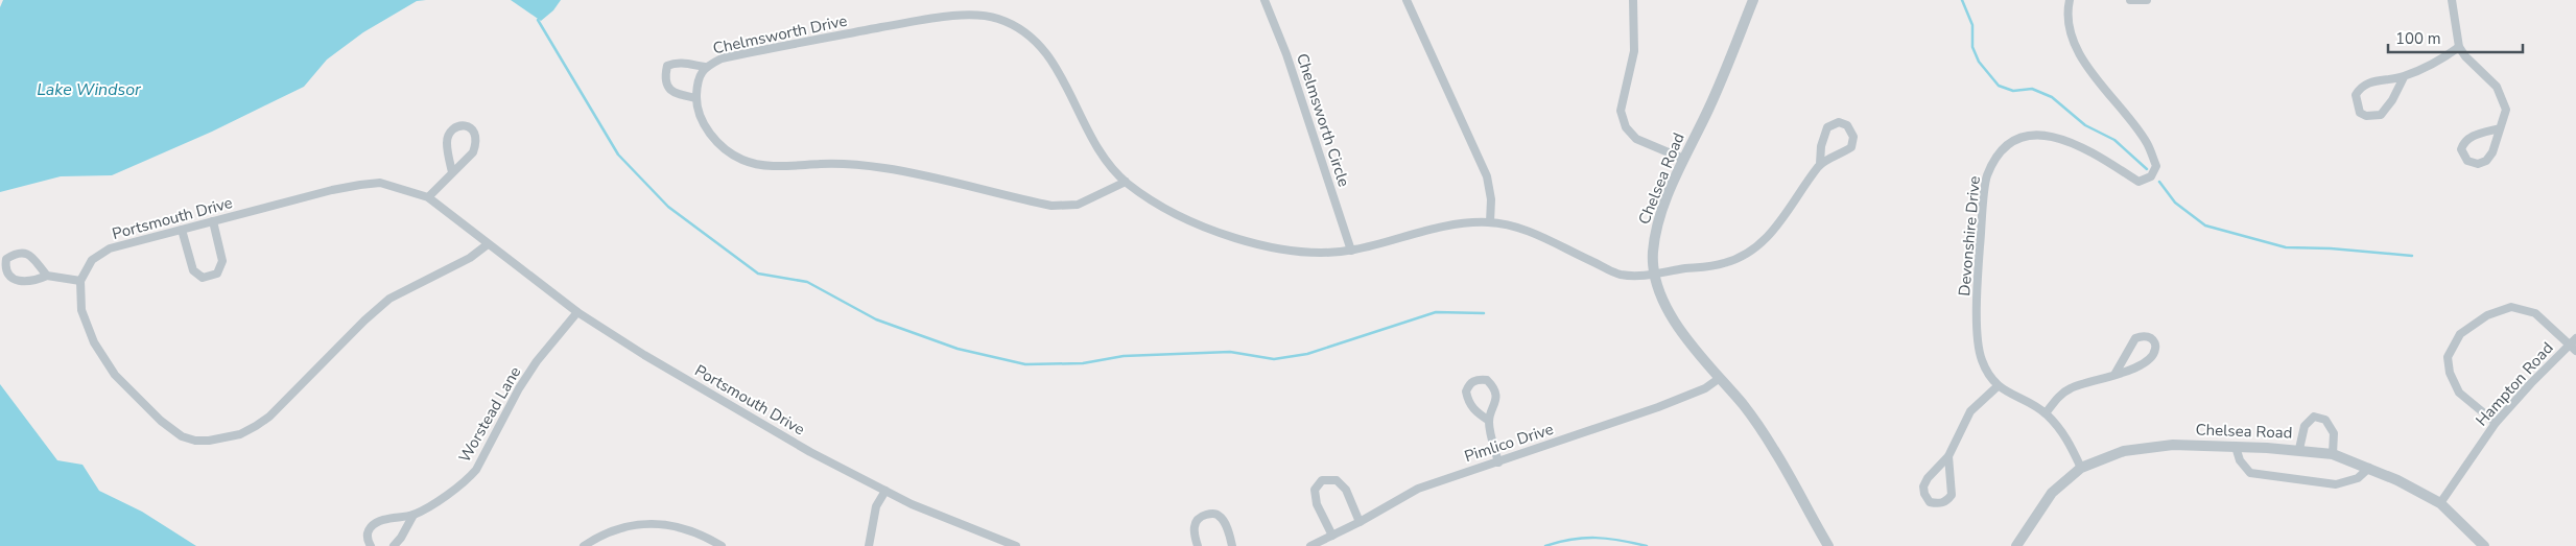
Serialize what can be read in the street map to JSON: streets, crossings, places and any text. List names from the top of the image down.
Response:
{
  "streets": {
    "street": [
      "Chelmsworth Drive",
      "Chelmsworth Circle",
      "Chelsea Road",
      "Portsmouth Drive",
      "Devonshire Drive",
      "Hampton Road",
      "Worstead Lane",
      "Pimlico Drive"
    ]
  },
  "crossings": [
    ["Chelmsworth Drive", "Chelmsworth Circle"],
    ["Chelmsworth Drive", "Chelsea Road"],
    ["Chelsea Road", "Devonshire Drive"],
    ["Chelsea Road", "Hampton Road"],
    ["Chelsea Road", "Pimlico Drive"],
    ["Portsmouth Drive", "Worstead Lane"]
  ],
  "water": ["Lake Windsor"],
  "scale_bar": "100 m"
}
